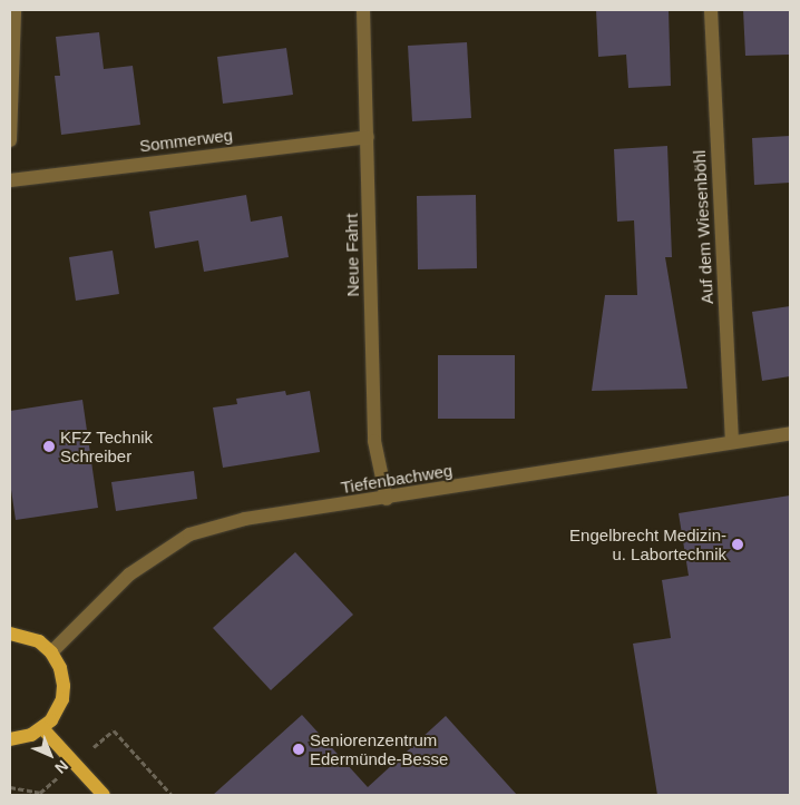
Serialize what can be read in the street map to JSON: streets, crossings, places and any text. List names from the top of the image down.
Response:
{
  "streets": {
    "street": [
      "Sommerweg",
      "Auf dem Wiesenböhl",
      "Neue Fahrt",
      "Tiefenbachweg"
    ]
  },
  "crossings": [
    ["Sommerweg", "Neue Fahrt"],
    ["Auf dem Wiesenböhl", "Tiefenbachweg"],
    ["Neue Fahrt", "Tiefenbachweg"]
  ],
  "places": ["KFZ Technik Schreiber", "Engelbrecht Medizin- u. Labortechnik", "Seniorenzentrum Edermünde-Besse"],
  "north": "bottom right"
}
